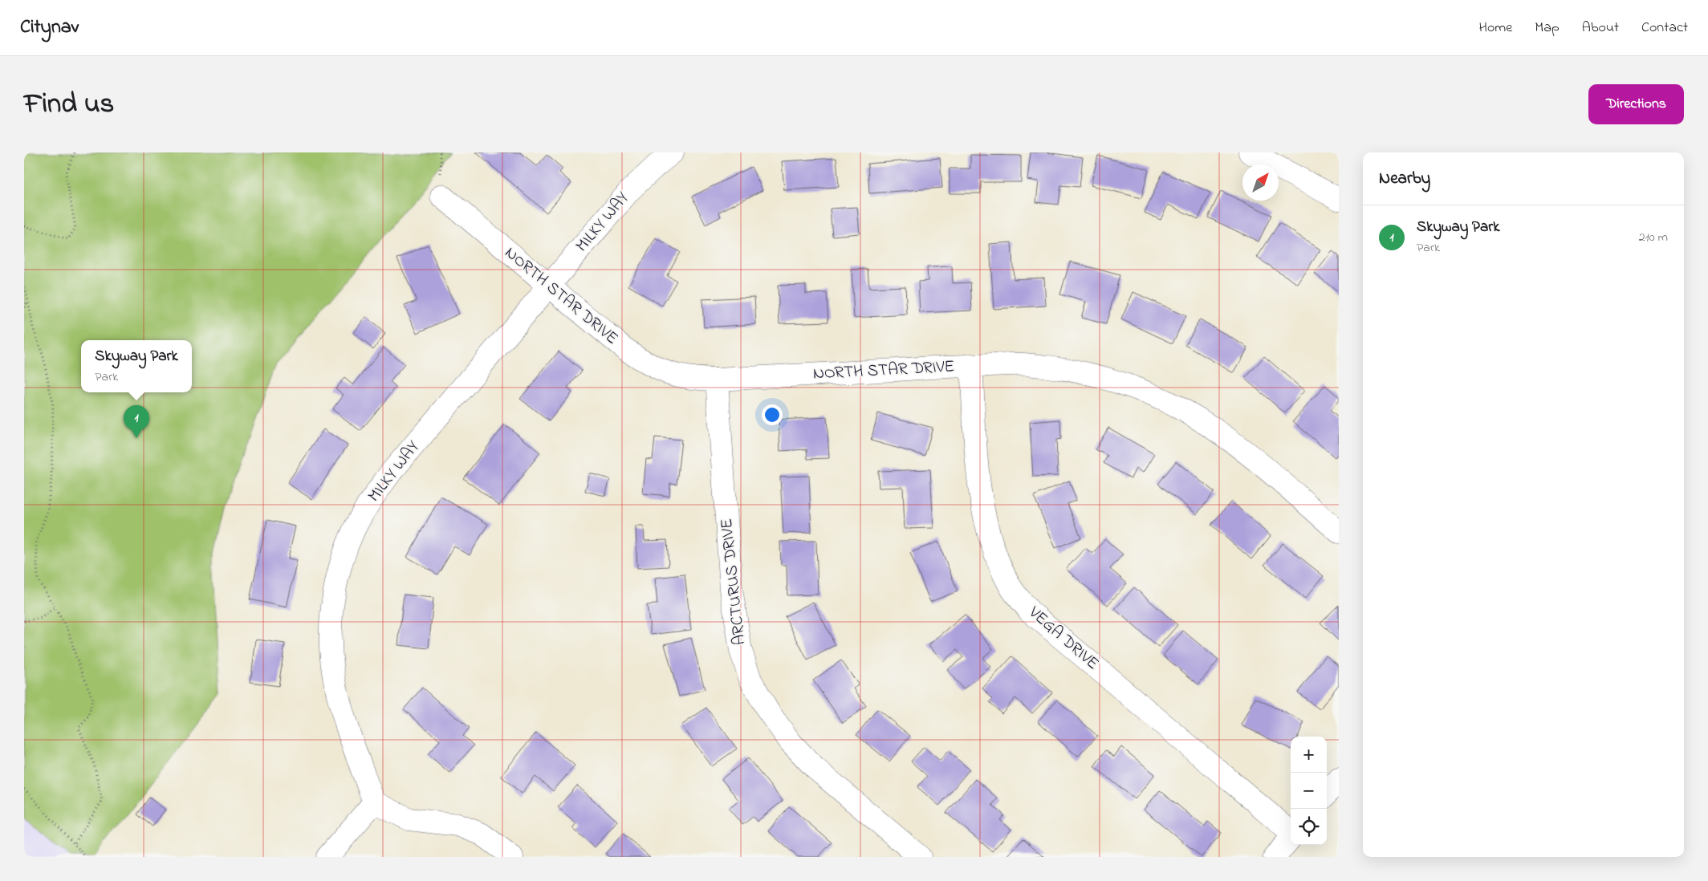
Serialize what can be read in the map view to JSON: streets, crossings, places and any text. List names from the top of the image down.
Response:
{
  "streets": {
    "street": [
      "MILKY WAY",
      "NORTH STAR DRIVE",
      "ARCTURUS DRIVE",
      "VEGA DRIVE"
    ]
  },
  "crossings": [
    ["MILKY WAY", "NORTH STAR DRIVE"],
    ["NORTH STAR DRIVE", "ARCTURUS DRIVE"],
    ["NORTH STAR DRIVE", "VEGA DRIVE"]
  ],
  "north": "top right",
  "page": {
    "header": "Citynav",
    "nav": [
      "Home",
      "Map",
      "About",
      "Contact"
    ],
    "title": "Find us",
    "buttons": "Directions",
    "heading": "Nearby",
    "list": [
      {
        "mark": "1",
        "name": "Skyway Park",
        "note": "Park",
        "value": "210 m"
      }
    ],
    "popup": ["Skyway Park", "Park"],
    "pins": "1",
    "map_buttons": ["+", "−"]
  }
}
